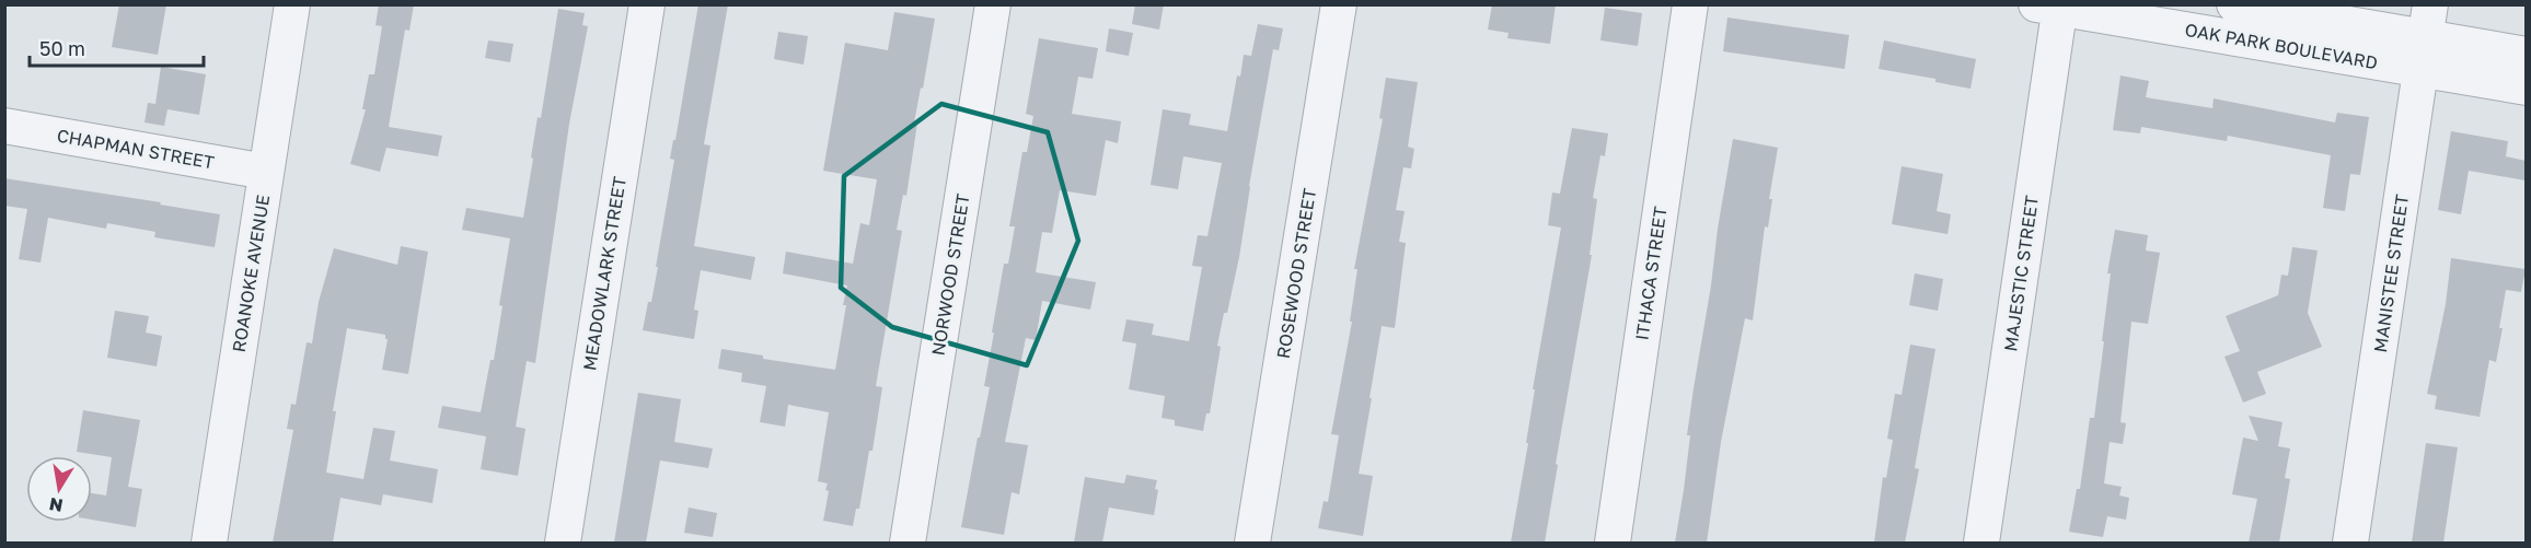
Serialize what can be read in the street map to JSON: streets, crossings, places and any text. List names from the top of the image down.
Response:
{
  "streets": {
    "street": [
      "OAK PARK BOULEVARD",
      "CHAPMAN STREET",
      "ROANOKE AVENUE",
      "MEADOWLARK STREET",
      "ROSEWOOD STREET",
      "ITHACA STREET",
      "MAJESTIC STREET",
      "MANISTEE STREET",
      "NORWOOD STREET"
    ]
  },
  "crossings": [
    ["OAK PARK BOULEVARD", "MAJESTIC STREET"],
    ["OAK PARK BOULEVARD", "MANISTEE STREET"],
    ["CHAPMAN STREET", "ROANOKE AVENUE"]
  ],
  "scale_bar": "50 m",
  "north": "bottom"
}
